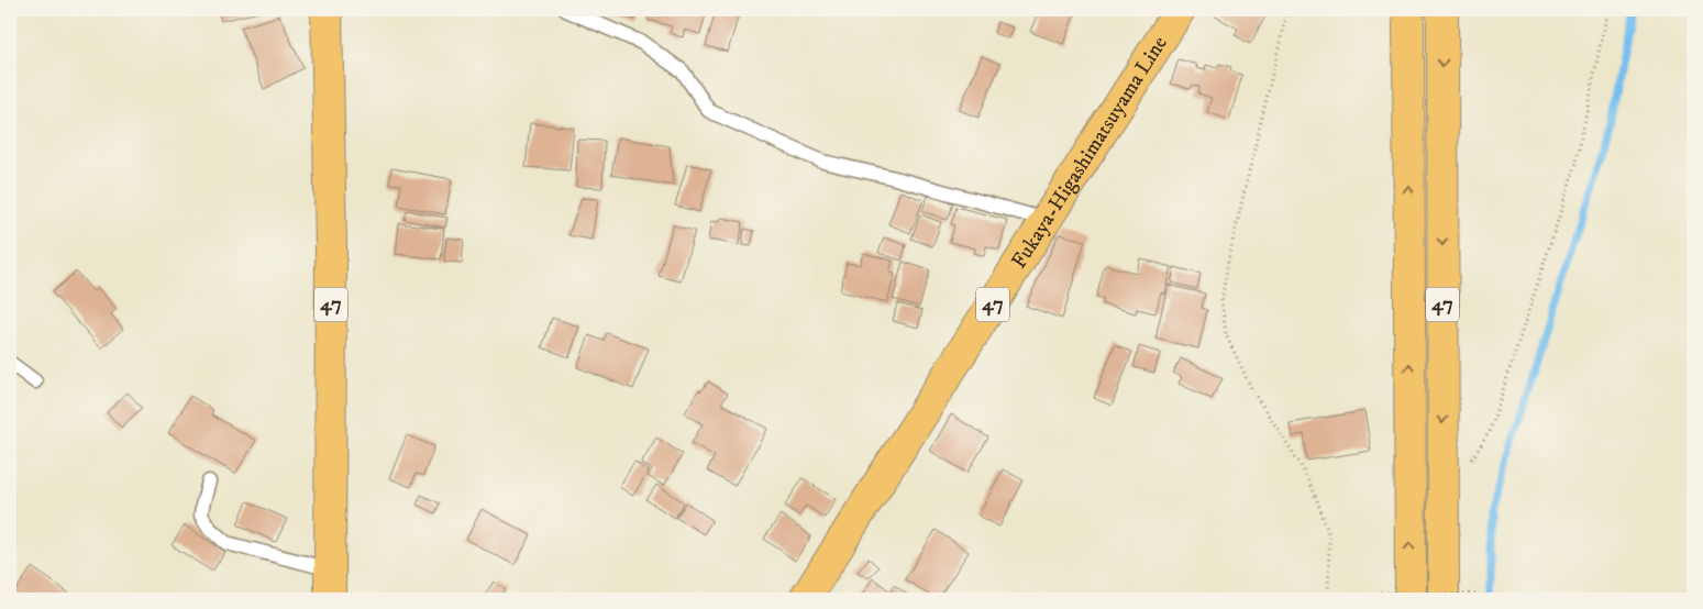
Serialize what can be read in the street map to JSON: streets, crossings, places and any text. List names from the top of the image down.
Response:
{
  "streets": {
    "main road": ["Fukaya-Higashimatsuyama Line", "47"]
  }
}
